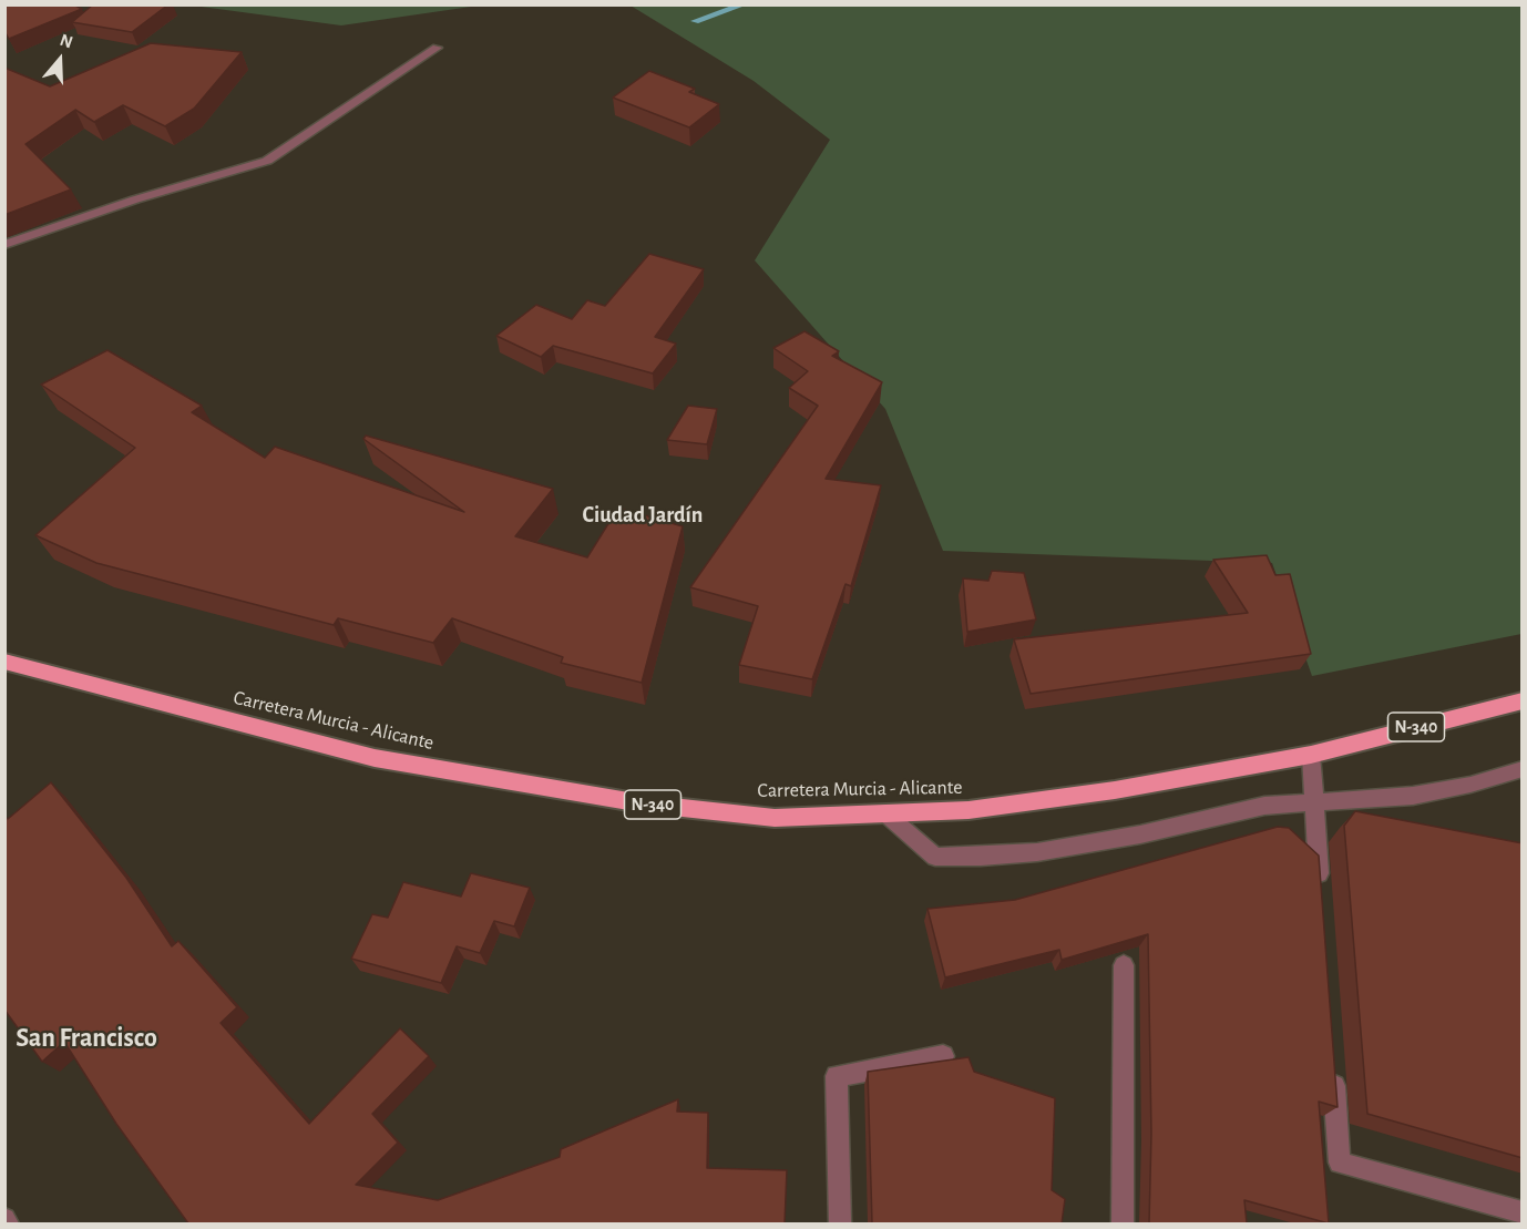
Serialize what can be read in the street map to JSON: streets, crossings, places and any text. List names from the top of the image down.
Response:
{
  "streets": {
    "highway": ["Carretera Murcia - Alicante", "N-340"]
  },
  "districts": ["Ciudad Jardín", "San Francisco"],
  "north": "top"
}
